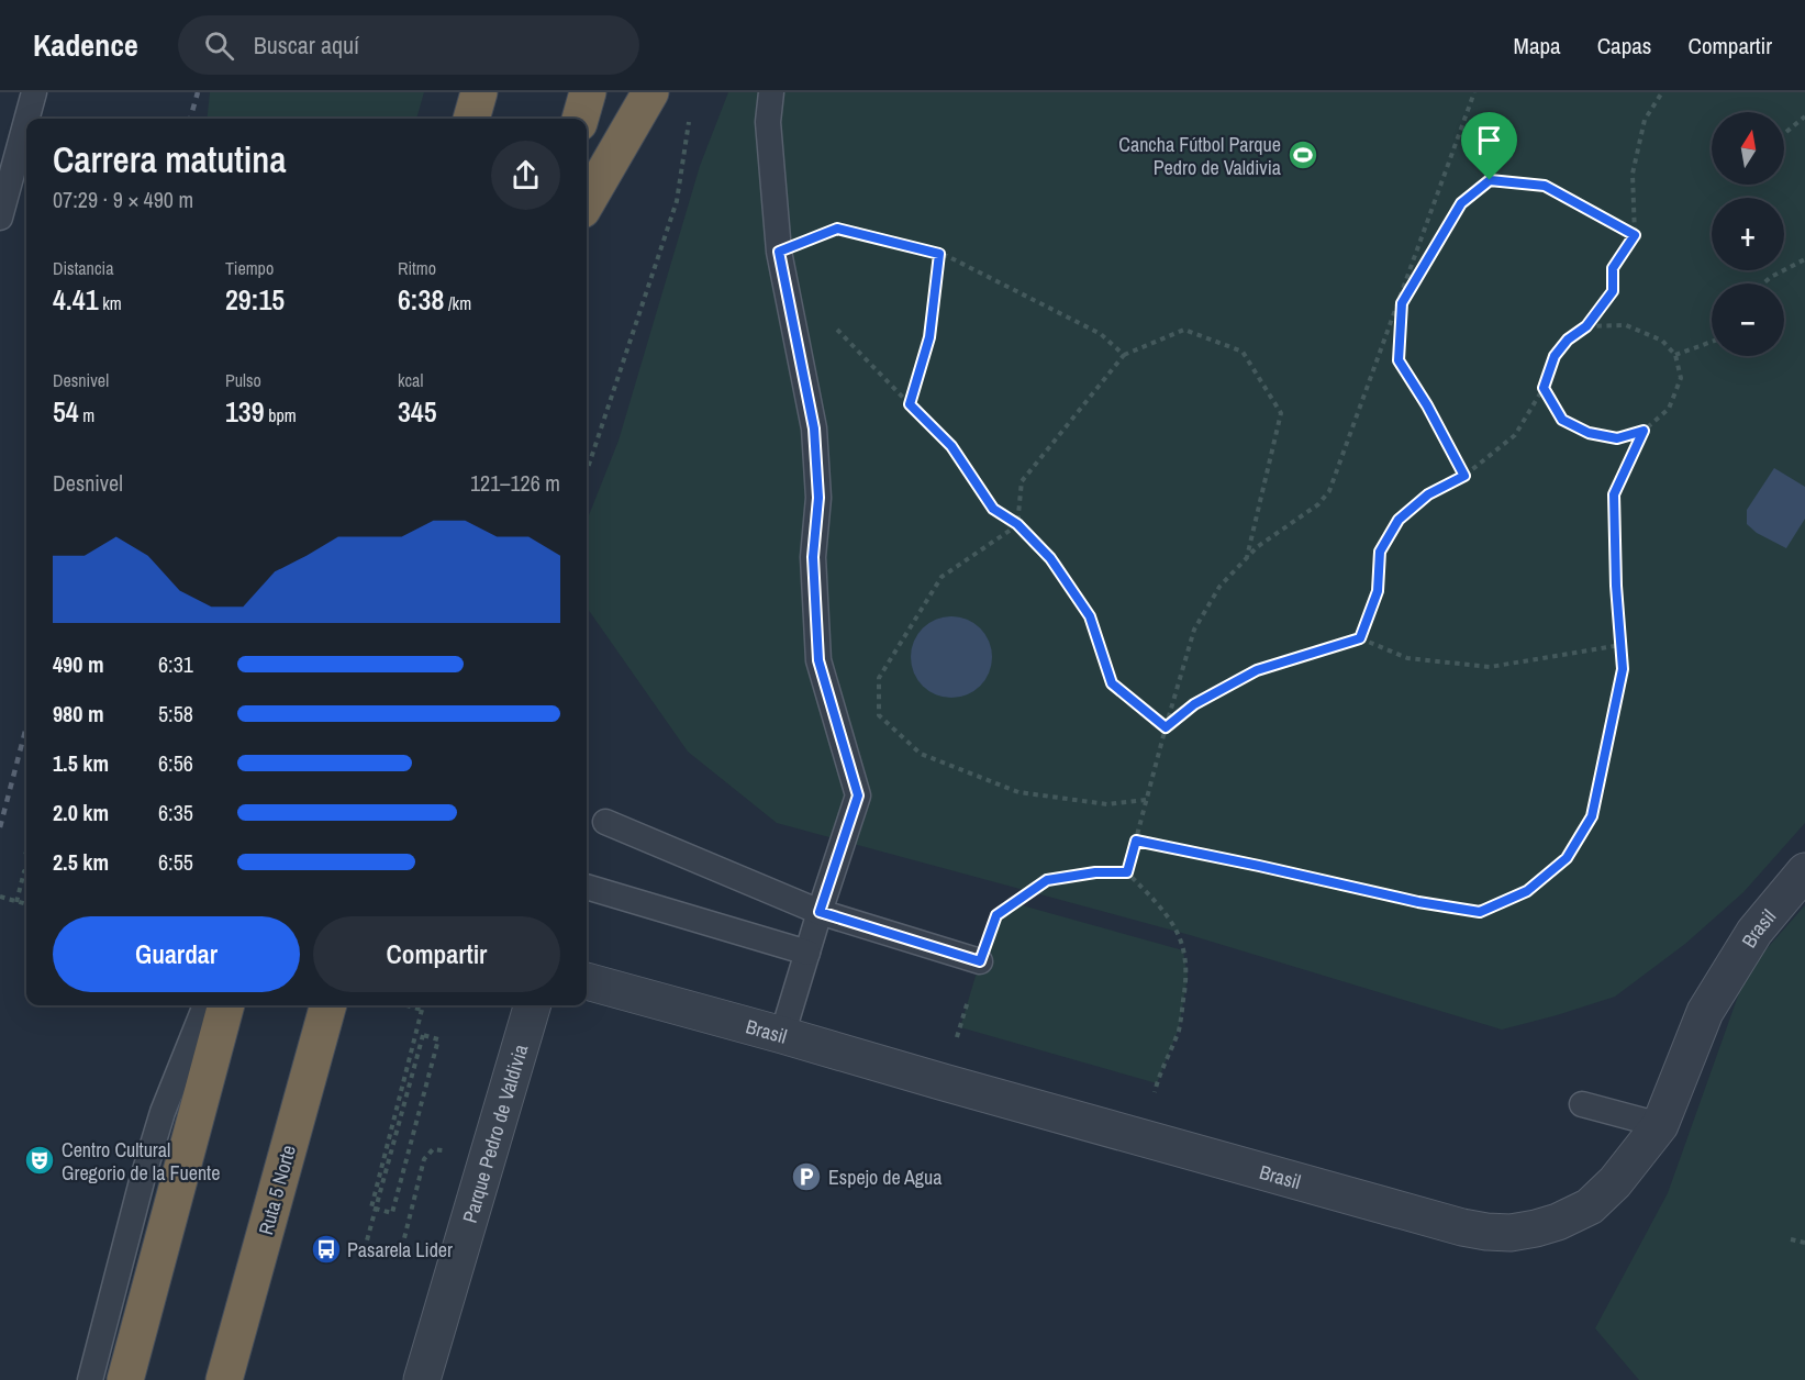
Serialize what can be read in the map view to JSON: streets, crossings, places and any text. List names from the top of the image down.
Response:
{
  "streets": {
    "highway": ["Ruta 5 Norte"],
    "street": ["Brasil", "Parque Pedro de Valdivia"]
  },
  "places": {
    "sports": ["Cancha Fútbol Parque Pedro de Valdivia"],
    "theatre": ["Centro Cultural Gregorio de la Fuente"],
    "parking": ["Espejo de Agua"],
    "bus stop": ["Pasarela Lider"]
  },
  "north": "top",
  "page": {
    "header": "Kadence",
    "search": "Buscar aquí",
    "nav": ["Mapa", "Capas", "Compartir"],
    "map_buttons": ["+", "−"],
    "heading": ["Carrera matutina", "07:29 · 9 × 490 m"],
    "stats": [
      ["Distancia", "4.41 km"],
      ["Tiempo", "29:15"],
      ["Ritmo", "6:38 /km"],
      ["Desnivel", "54 m"],
      ["Pulso", "139 bpm"],
      ["kcal", "345"]
    ],
    "chart": ["Desnivel", "121–126 m"],
    "list": [
      {
        "name": "490 m",
        "note": "6:31"
      },
      {
        "name": "980 m",
        "note": "5:58"
      },
      {
        "name": "1.5 km",
        "note": "6:56"
      },
      {
        "name": "2.0 km",
        "note": "6:35"
      },
      {
        "name": "2.5 km",
        "note": "6:55"
      }
    ],
    "buttons": ["Guardar", "Compartir"]
  }
}
